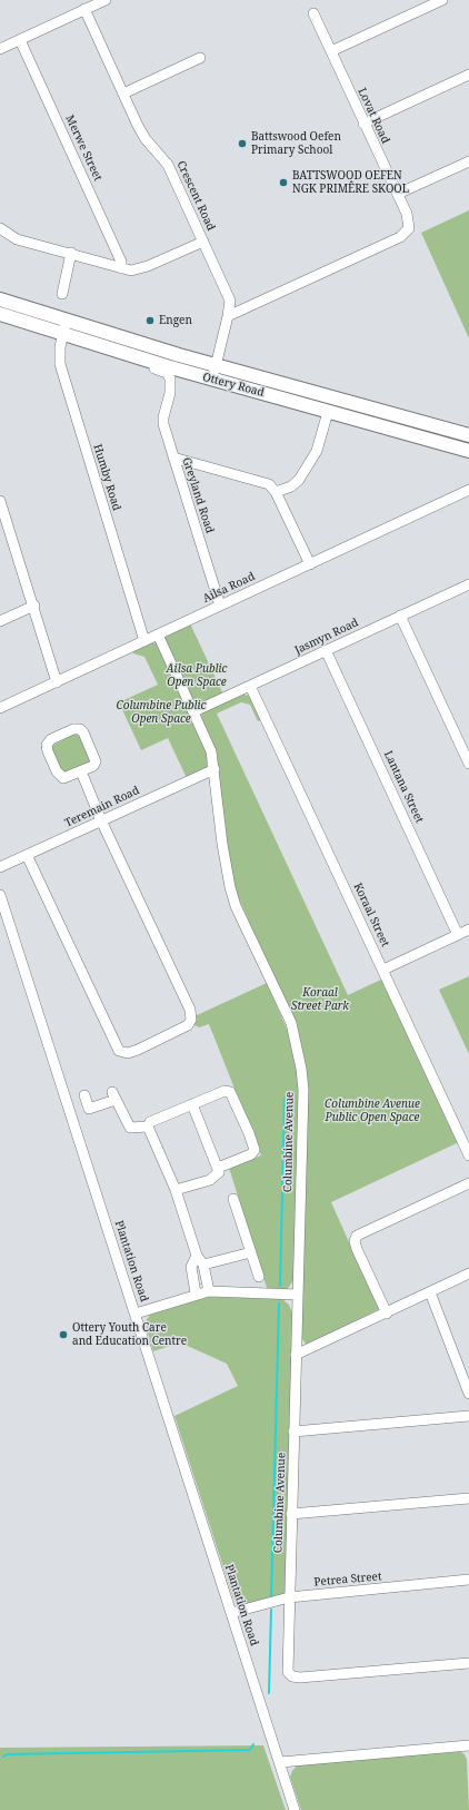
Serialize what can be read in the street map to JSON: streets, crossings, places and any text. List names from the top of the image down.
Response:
{
  "streets": {
    "main road": ["Ottery Road"],
    "street": [
      "Lovat Road",
      "Merwe Street",
      "Crescent Road",
      "Humby Road",
      "Greyland Road",
      "Ailsa Road",
      "Jasmyn Road",
      "Lantana Street",
      "Teremain Road",
      "Koraal Street",
      "Columbine Avenue",
      "Plantation Road",
      "Petrea Street"
    ]
  },
  "crossings": [
    ["Lovat Road", "Crescent Road"],
    ["Crescent Road", "Ottery Road"],
    ["Ottery Road", "Humby Road"],
    ["Humby Road", "Ailsa Road"],
    ["Greyland Road", "Ailsa Road"],
    ["Ailsa Road", "Columbine Avenue"],
    ["Jasmyn Road", "Lantana Street"],
    ["Jasmyn Road", "Koraal Street"],
    ["Jasmyn Road", "Columbine Avenue"],
    ["Teremain Road", "Columbine Avenue"],
    ["Columbine Avenue", "Petrea Street"],
    ["Plantation Road", "Petrea Street"]
  ],
  "parks": [
    "Ailsa Public Open Space",
    "Columbine Public Open Space",
    "Koraal Street Park",
    "Columbine Avenue Public Open Space"
  ],
  "places": [
    "Battswood Oefen Primary School",
    "BATTSWOOD OEFEN NGK PRIMÊRE SKOOL",
    "Engen",
    "Ottery Youth Care and Education Centre"
  ]
}
